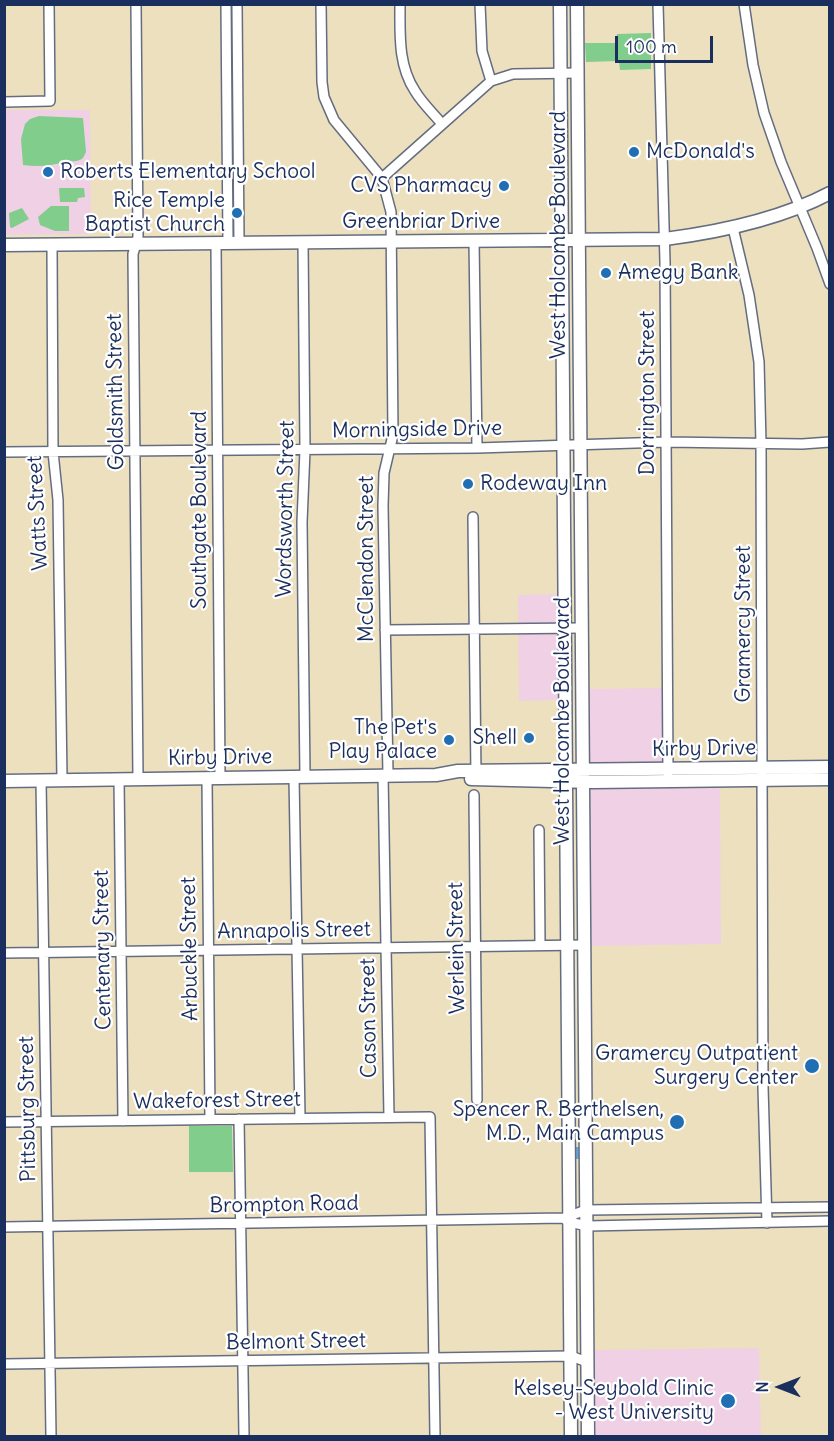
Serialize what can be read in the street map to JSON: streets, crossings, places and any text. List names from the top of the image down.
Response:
{
  "streets": {
    "main road": ["Greenbriar Drive", "West Holcombe Boulevard", "Kirby Drive"],
    "street": [
      "Goldsmith Street",
      "Dorrington Street",
      "Morningside Drive",
      "Wordsworth Street",
      "Southgate Boulevard",
      "Watts Street",
      "McClendon Street",
      "Gramercy Street",
      "Annapolis Street",
      "Werlein Street",
      "Arbuckle Street",
      "Centenary Street",
      "Cason Street",
      "Wakeforest Street",
      "Pittsburg Street",
      "Brompton Road",
      "Belmont Street"
    ]
  },
  "crossings": [
    ["Greenbriar Drive", "West Holcombe Boulevard"],
    ["Greenbriar Drive", "Goldsmith Street"],
    ["Greenbriar Drive", "Dorrington Street"],
    ["Greenbriar Drive", "Wordsworth Street"],
    ["Greenbriar Drive", "Southgate Boulevard"],
    ["Greenbriar Drive", "Watts Street"],
    ["Greenbriar Drive", "McClendon Street"],
    ["Greenbriar Drive", "Gramercy Street"],
    ["West Holcombe Boulevard", "Morningside Drive"],
    ["West Holcombe Boulevard", "Kirby Drive"],
    ["West Holcombe Boulevard", "Annapolis Street"],
    ["West Holcombe Boulevard", "Brompton Road"],
    ["West Holcombe Boulevard", "Belmont Street"],
    ["Goldsmith Street", "Morningside Drive"],
    ["Goldsmith Street", "Kirby Drive"],
    ["Dorrington Street", "Morningside Drive"],
    ["Dorrington Street", "Kirby Drive"],
    ["Morningside Drive", "Wordsworth Street"],
    ["Morningside Drive", "Southgate Boulevard"],
    ["Morningside Drive", "Watts Street"],
    ["Morningside Drive", "McClendon Street"],
    ["Morningside Drive", "Gramercy Street"],
    ["Wordsworth Street", "Kirby Drive"],
    ["Wordsworth Street", "Annapolis Street"],
    ["Wordsworth Street", "Wakeforest Street"],
    ["Southgate Boulevard", "Kirby Drive"],
    ["Watts Street", "Kirby Drive"],
    ["McClendon Street", "Kirby Drive"],
    ["McClendon Street", "Cason Street"],
    ["Gramercy Street", "Kirby Drive"],
    ["Gramercy Street", "Brompton Road"],
    ["Kirby Drive", "Arbuckle Street"],
    ["Kirby Drive", "Centenary Street"],
    ["Kirby Drive", "Cason Street"],
    ["Kirby Drive", "Pittsburg Street"],
    ["Annapolis Street", "Werlein Street"],
    ["Annapolis Street", "Arbuckle Street"],
    ["Annapolis Street", "Centenary Street"],
    ["Annapolis Street", "Cason Street"],
    ["Annapolis Street", "Pittsburg Street"],
    ["Arbuckle Street", "Wakeforest Street"],
    ["Centenary Street", "Wakeforest Street"],
    ["Cason Street", "Wakeforest Street"],
    ["Wakeforest Street", "Pittsburg Street"],
    ["Wakeforest Street", "Brompton Road"],
    ["Pittsburg Street", "Brompton Road"],
    ["Pittsburg Street", "Belmont Street"]
  ],
  "places": [
    "McDonald's",
    "Roberts Elementary School",
    "CVS Pharmacy",
    "Rice Temple Baptist Church",
    "Amegy Bank",
    "Rodeway Inn",
    "Shell",
    "The Pet's Play Palace",
    "Gramercy Outpatient Surgery Center",
    "Spencer R. Berthelsen, M.D., Main Campus",
    "Kelsey-Seybold Clinic - West University"
  ],
  "scale_bar": "100 m",
  "north": "left"
}
